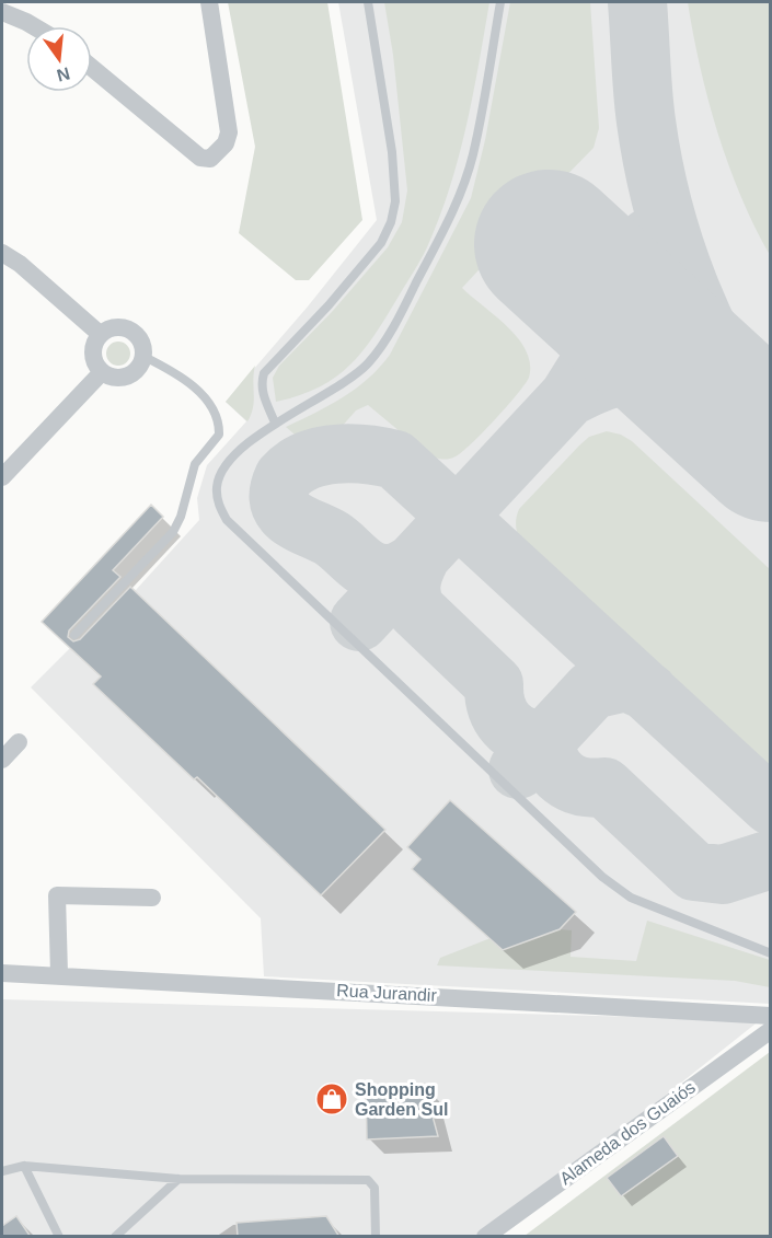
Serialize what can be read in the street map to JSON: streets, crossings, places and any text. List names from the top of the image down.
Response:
{
  "streets": {
    "street": ["Rua Jurandir", "Alameda dos Guaiós"]
  },
  "places": {
    "shop": ["Shopping Garden Sul"]
  },
  "north": "bottom"
}
